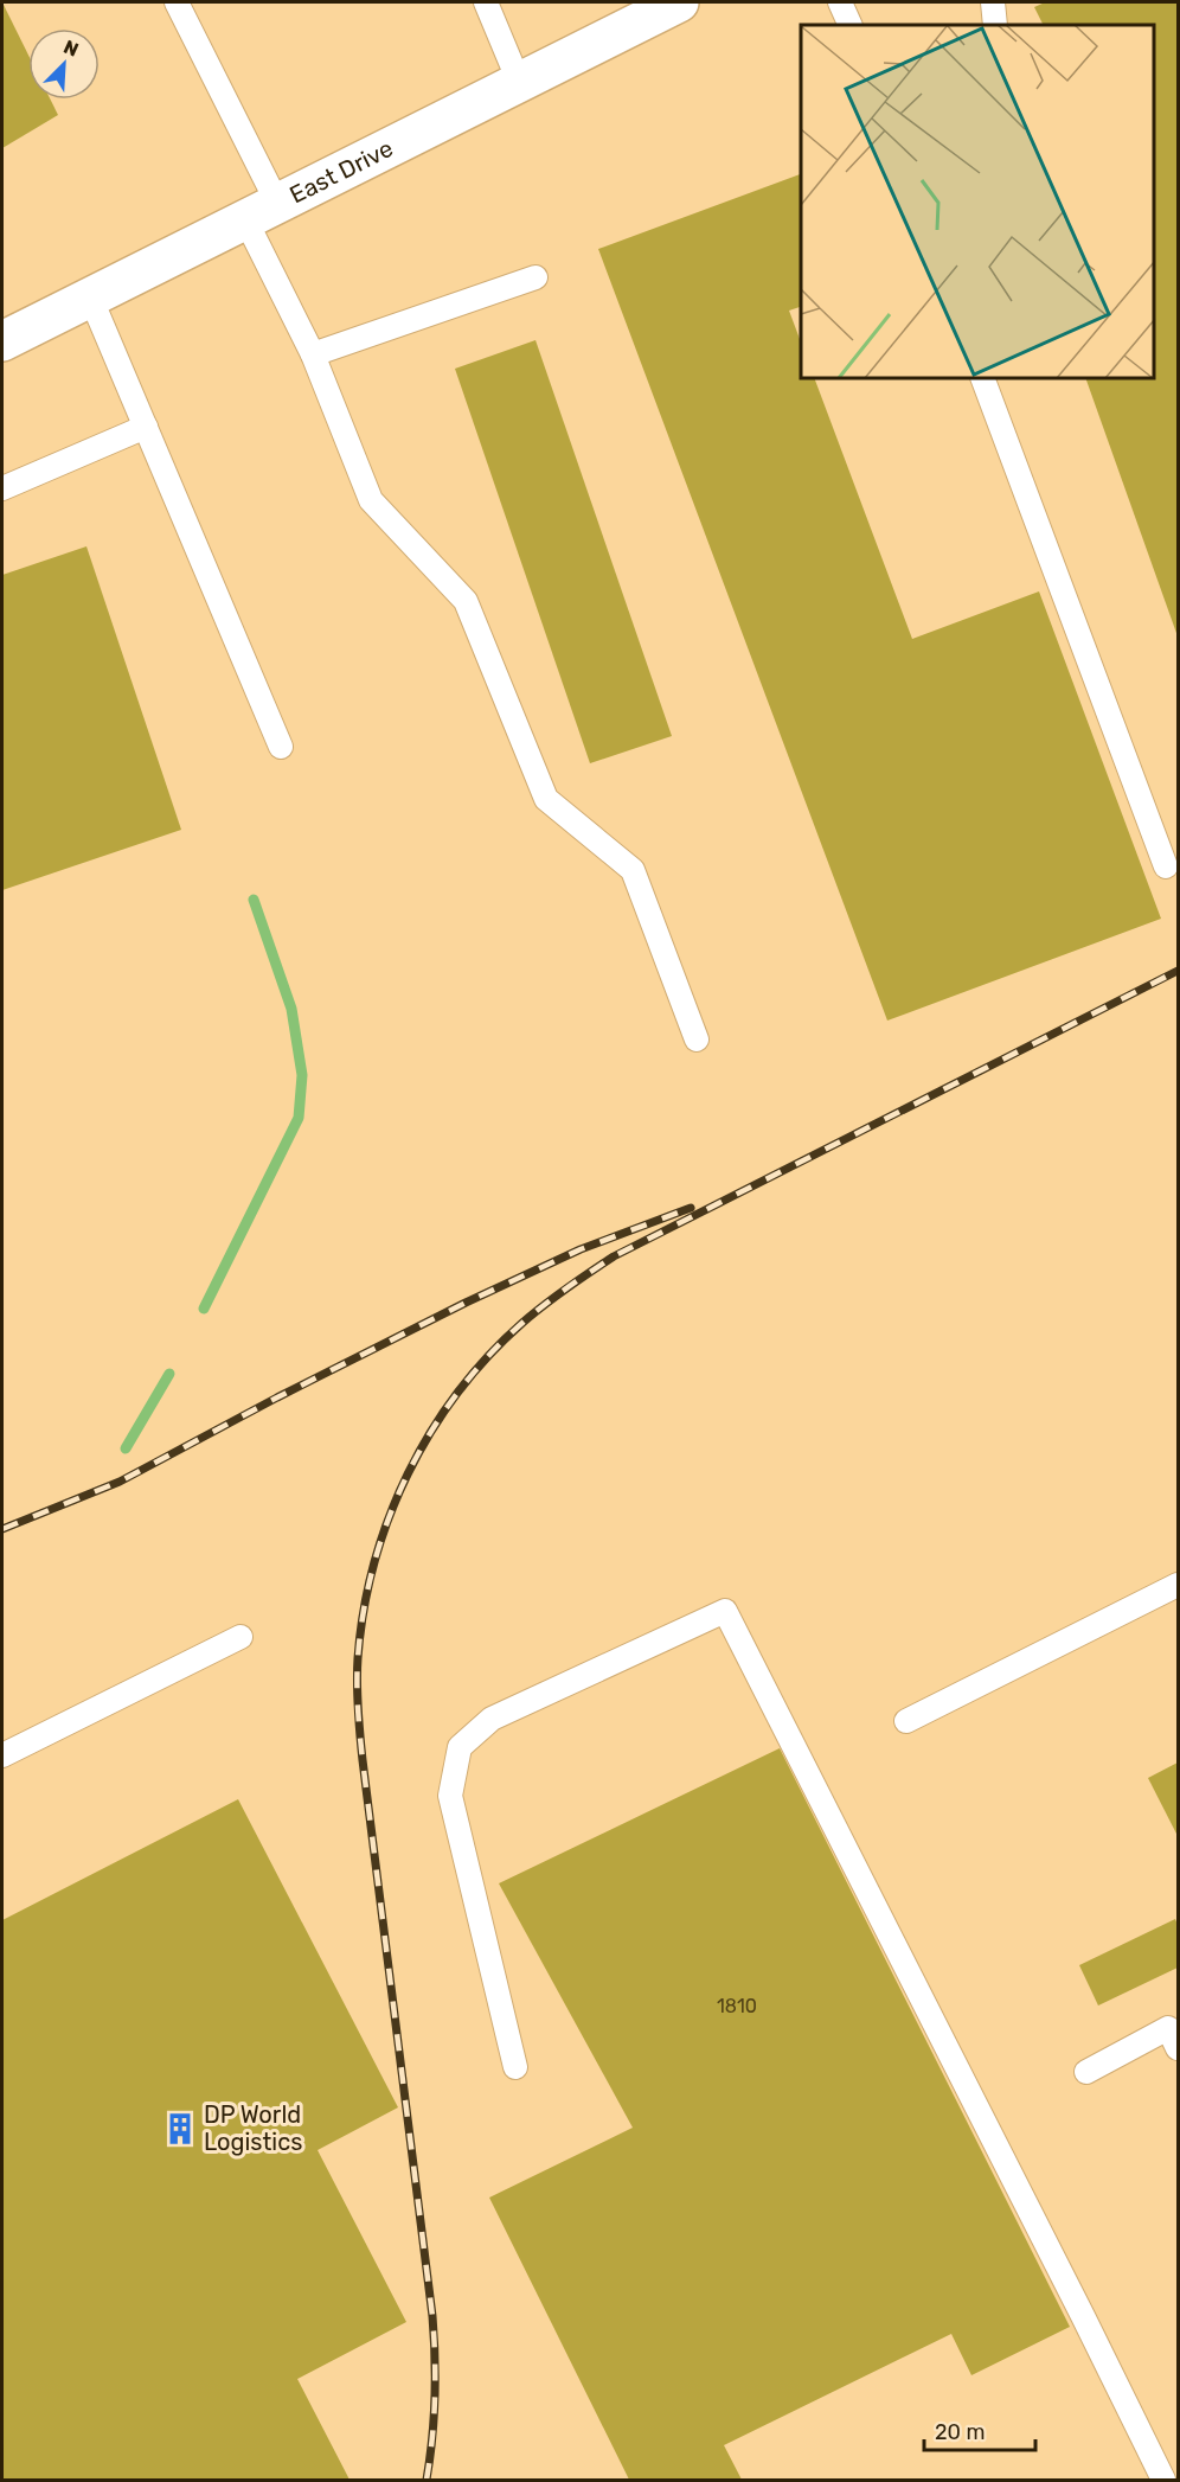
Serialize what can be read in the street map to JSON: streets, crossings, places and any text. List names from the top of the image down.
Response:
{
  "streets": {
    "street": ["East Drive"]
  },
  "places": {
    "building": ["DP World Logistics"]
  },
  "house_numbers": ["1810"],
  "scale_bar": "20 m",
  "north": "top right"
}
